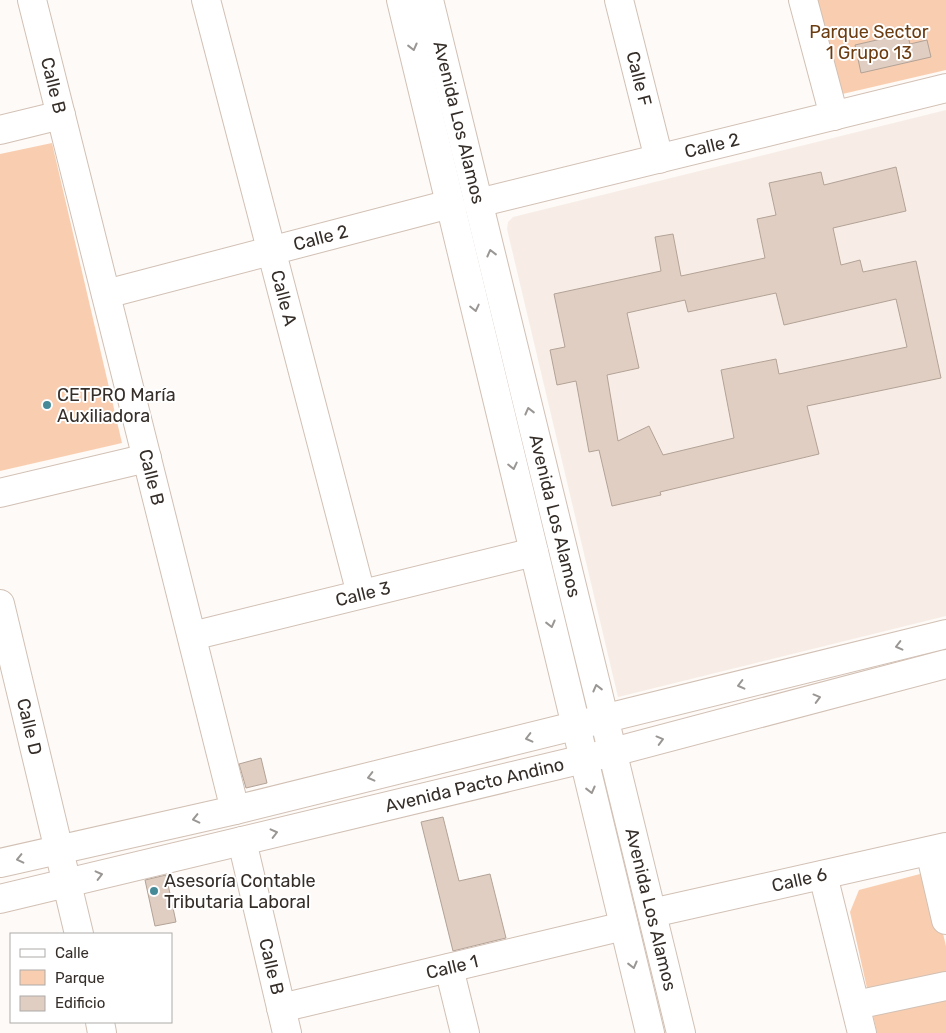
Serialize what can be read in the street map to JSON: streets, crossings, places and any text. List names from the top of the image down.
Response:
{
  "streets": {
    "street": [
      "Calle F",
      "Calle B",
      "Avenida Los Alamos",
      "Calle 2",
      "Calle A",
      "Calle 3",
      "Calle D",
      "Avenida Pacto Andino",
      "Calle 6",
      "Calle 1"
    ]
  },
  "crossings": [
    ["Calle F", "Calle 2"],
    ["Calle B", "Calle 2"],
    ["Calle B", "Calle 3"],
    ["Calle B", "Avenida Pacto Andino"],
    ["Calle B", "Calle 1"],
    ["Avenida Los Alamos", "Calle 2"],
    ["Avenida Los Alamos", "Calle 3"],
    ["Avenida Los Alamos", "Avenida Pacto Andino"],
    ["Avenida Los Alamos", "Calle 6"],
    ["Avenida Los Alamos", "Calle 1"],
    ["Calle 2", "Calle A"],
    ["Calle A", "Calle 3"],
    ["Calle D", "Avenida Pacto Andino"]
  ],
  "parks": ["Parque Sector 1 Grupo 13"],
  "places": ["CETPRO María Auxiliadora", "Asesoría Contable Tributaria Laboral"],
  "legend": ["Calle", "Parque", "Edificio"]
}
